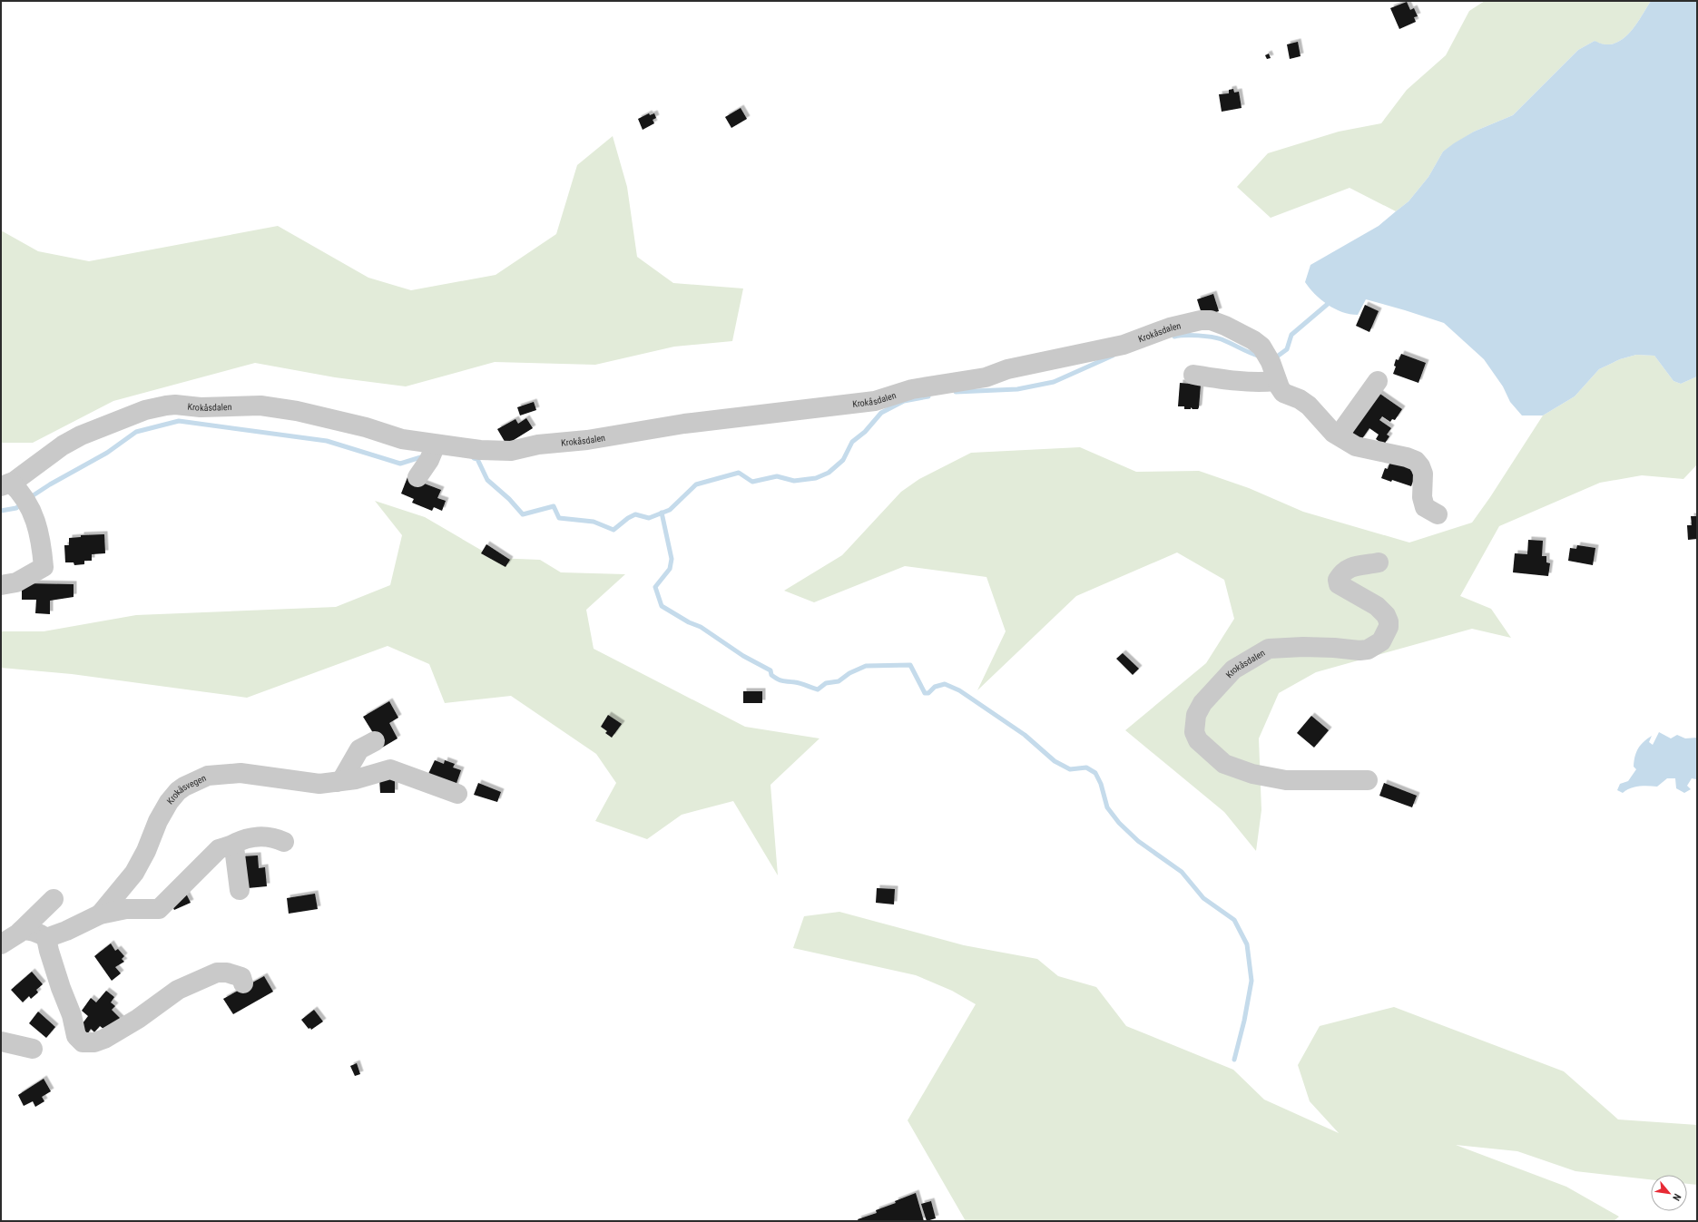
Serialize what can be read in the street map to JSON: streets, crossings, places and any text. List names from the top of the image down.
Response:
{
  "streets": {
    "street": ["Krokåsdalen", "Krokåsvegen"]
  },
  "north": "bottom right"
}
